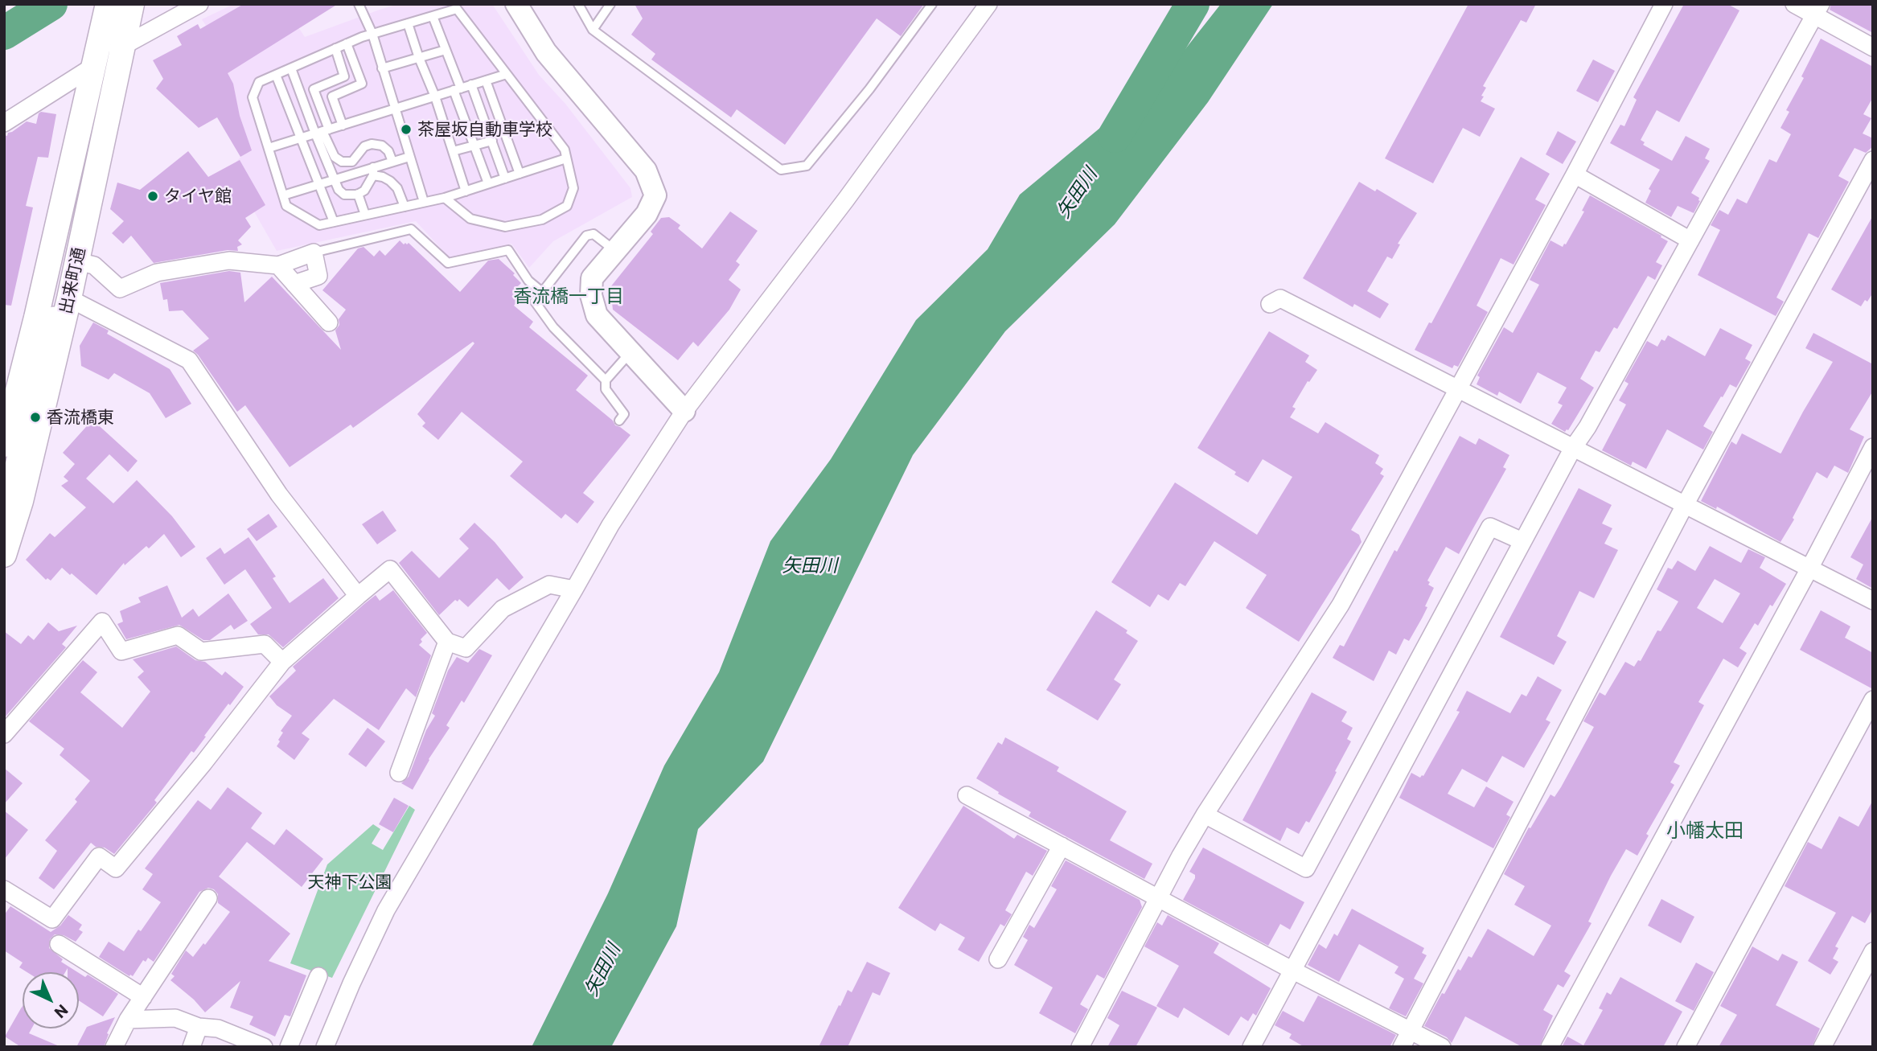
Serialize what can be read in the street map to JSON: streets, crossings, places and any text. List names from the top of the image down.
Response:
{
  "streets": {
    "main road": ["出来町通"]
  },
  "districts": ["香流橋一丁目", "小幡太田"],
  "water": ["矢田川"],
  "parks": ["天神下公園"],
  "places": ["茶屋坂自動車学校", "タイヤ館", "香流橋東"],
  "north": "bottom right"
}
